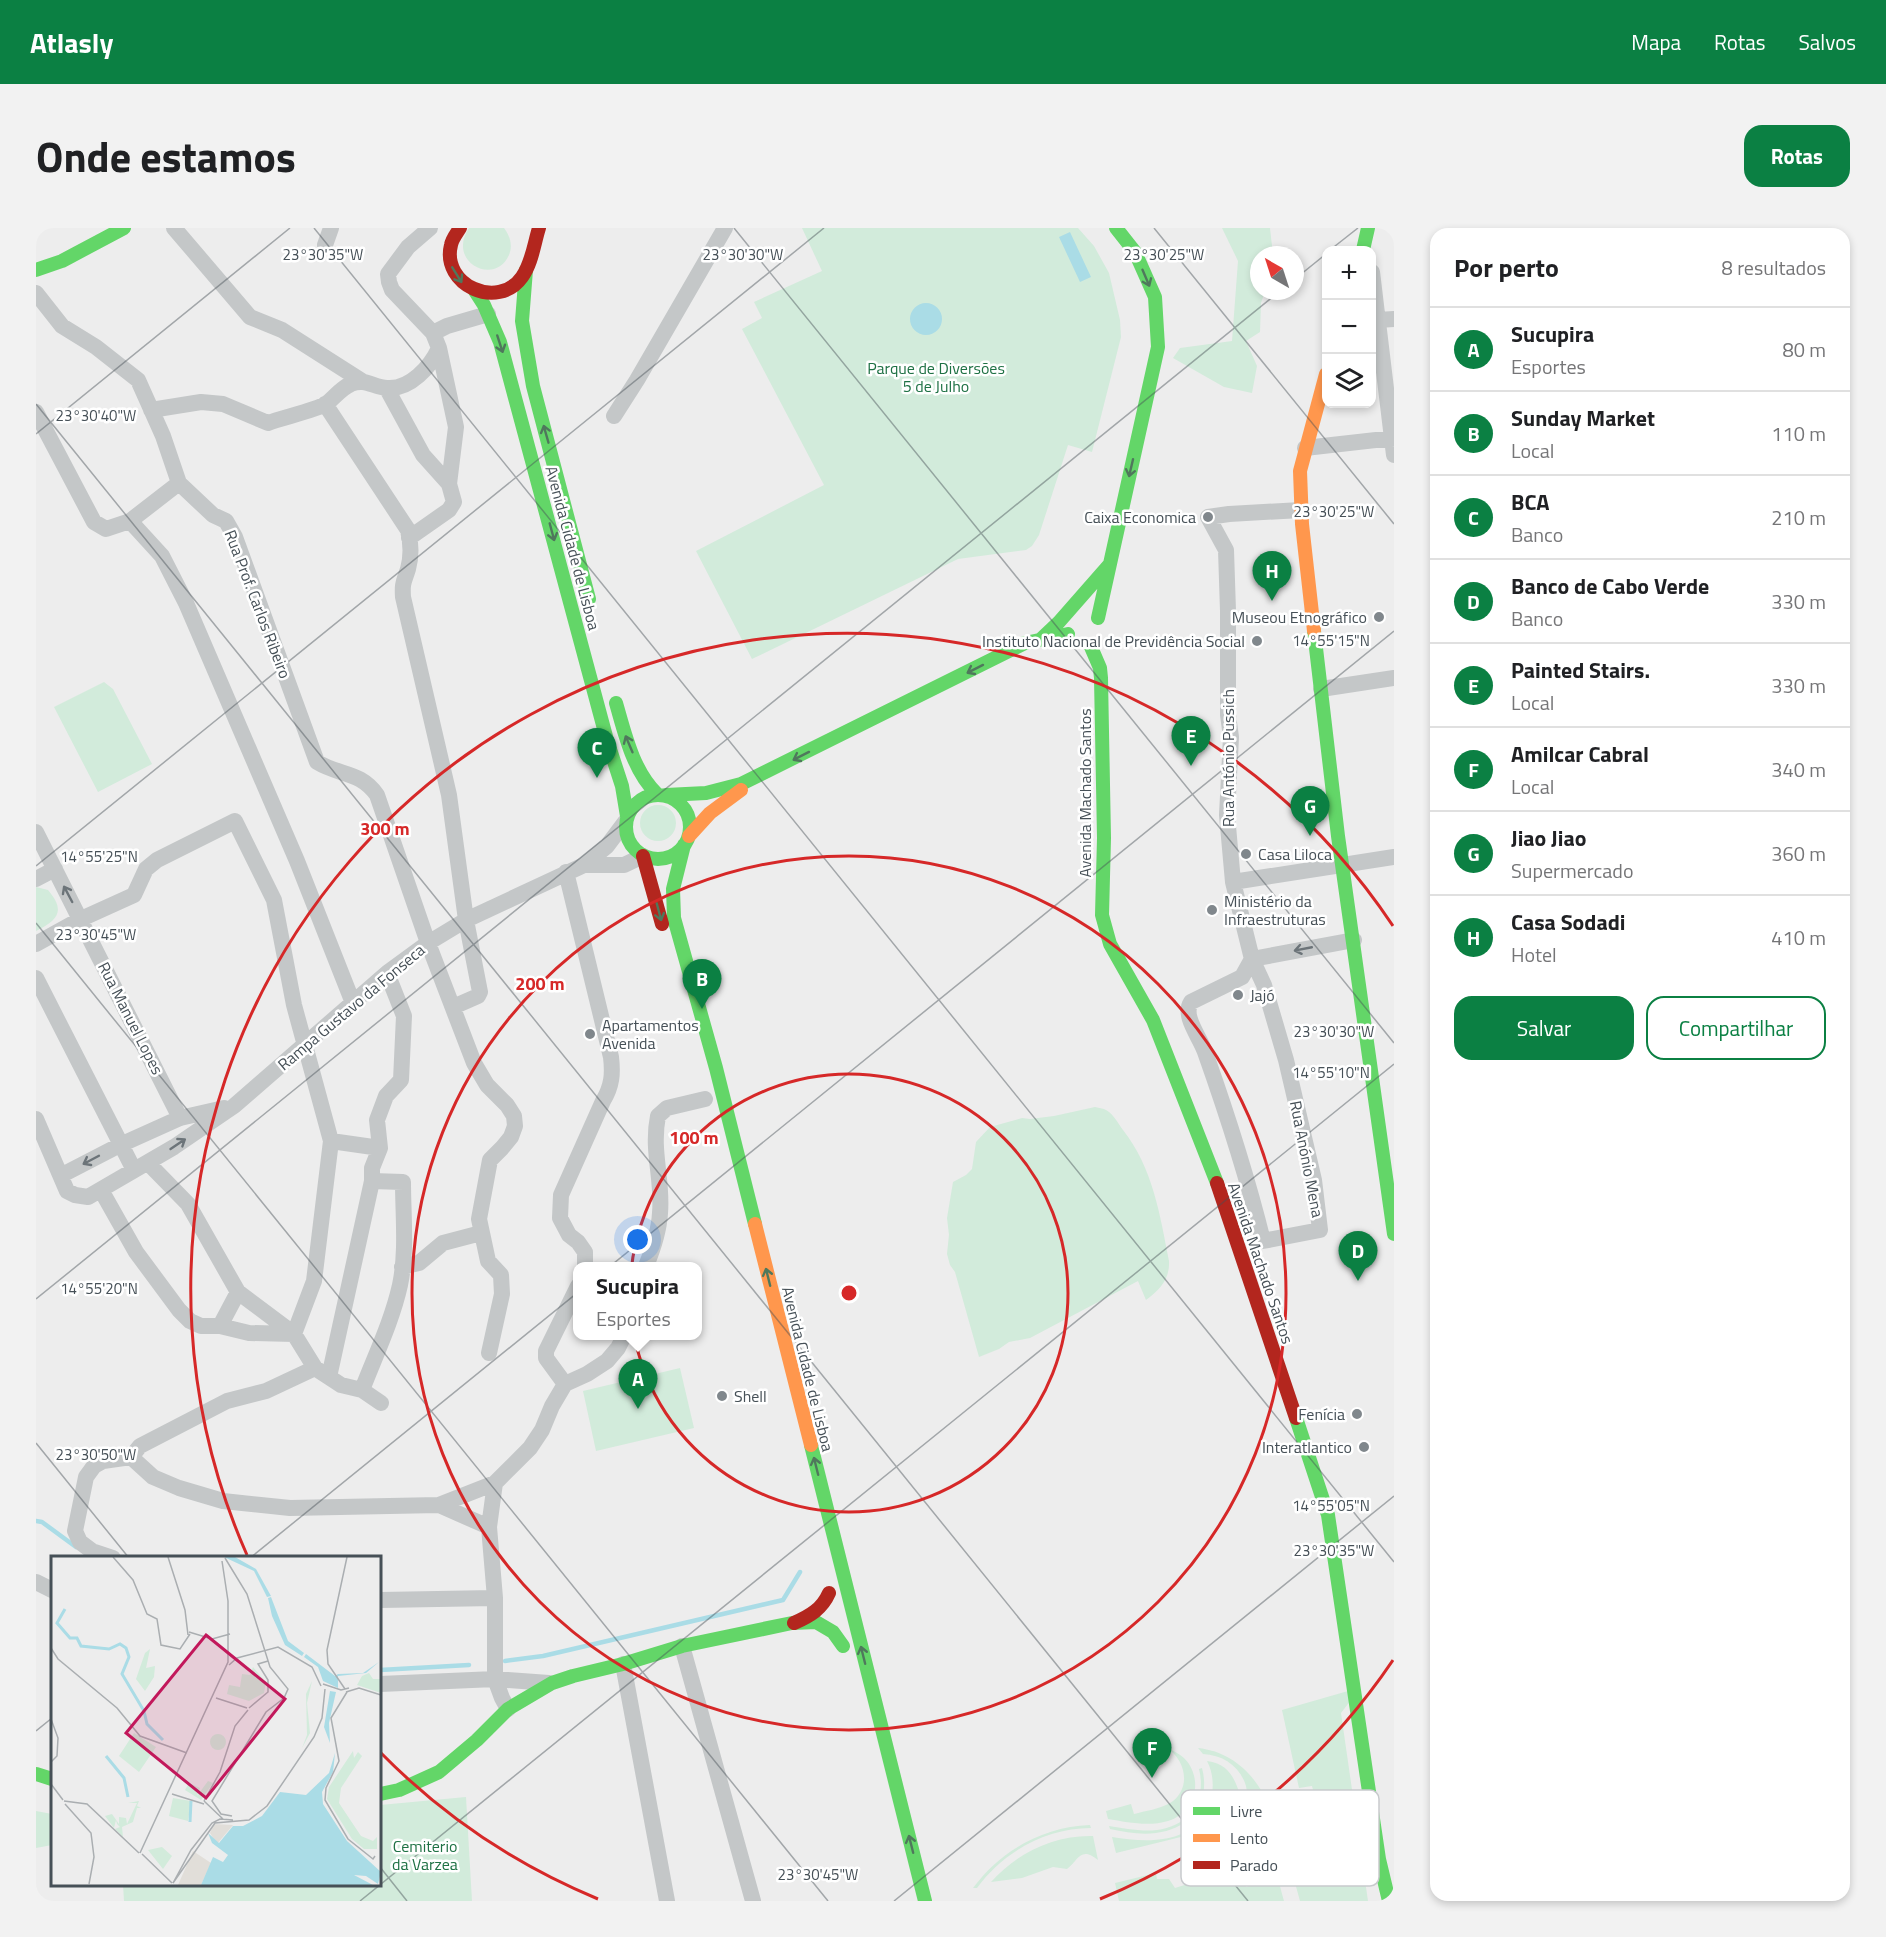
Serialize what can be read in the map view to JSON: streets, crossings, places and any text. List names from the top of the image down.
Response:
{
  "streets": {
    "street": [
      "Avenida Cidade de Lisboa",
      "Rua Prof. Carlos Ribeiro",
      "Rua António Pussich",
      "Avenida Machado Santos",
      "Rampa Gustavo da Fonseca",
      "Rua Manuel Lopes",
      "Rua Anónio Mena"
    ]
  },
  "crossings": [
    ["Avenida Cidade de Lisboa", "Rampa Gustavo da Fonseca"],
    ["Rua Prof. Carlos Ribeiro", "Rampa Gustavo da Fonseca"],
    ["Rua António Pussich", "Rua Anónio Mena"],
    ["Rampa Gustavo da Fonseca", "Rua Manuel Lopes"]
  ],
  "parks": ["Parque de Diversões 5 de Julho", "Cemiterio da Varzea"],
  "places": [
    "Caixa Economica",
    "Museou Etnográfico",
    "Instituto Nacional de Previdência Social",
    "Casa Liloca",
    "Ministério da Infraestruturas",
    "Jajó",
    "Apartamentos Avenida",
    "Shell",
    "Fenícia",
    "Interatlantico"
  ],
  "legend": ["Livre", "Lento", "Parado"],
  "north": "top left",
  "page": {
    "header": "Atlasly",
    "nav": ["Mapa", "Rotas", "Salvos"],
    "title": "Onde estamos",
    "buttons": [
      "Rotas",
      ["Salvar", "Compartilhar"]
    ],
    "heading": ["Por perto", "8 resultados"],
    "map_buttons": ["+", "−"],
    "list": [
      {
        "mark": "A",
        "name": "Sucupira",
        "note": "Esportes",
        "value": "80 m"
      },
      {
        "mark": "B",
        "name": "Sunday Market",
        "note": "Local",
        "value": "110 m"
      },
      {
        "mark": "C",
        "name": "BCA",
        "note": "Banco",
        "value": "210 m"
      },
      {
        "mark": "D",
        "name": "Banco de Cabo Verde",
        "note": "Banco",
        "value": "330 m"
      },
      {
        "mark": "E",
        "name": "Painted Stairs.",
        "note": "Local",
        "value": "330 m"
      },
      {
        "mark": "F",
        "name": "Amilcar Cabral",
        "note": "Local",
        "value": "340 m"
      },
      {
        "mark": "G",
        "name": "Jiao Jiao",
        "note": "Supermercado",
        "value": "360 m"
      },
      {
        "mark": "H",
        "name": "Casa Sodadi",
        "note": "Hotel",
        "value": "410 m"
      }
    ],
    "pins": [
      "H",
      "E",
      "C",
      "G",
      "B",
      "D",
      "A",
      "F"
    ],
    "popup": ["Sucupira", "Esportes"]
  },
  "coordinates": [
    "23°30'35\"W",
    "23°30'30\"W",
    "23°30'25\"W",
    "23°30'40\"W",
    "14°55'15\"N",
    "14°55'25\"N",
    "23°30'45\"W",
    "14°55'10\"N",
    "14°55'20\"N",
    "23°30'50\"W",
    "14°55'05\"N"
  ],
  "rings": ["300 m", "200 m", "100 m"]
}
